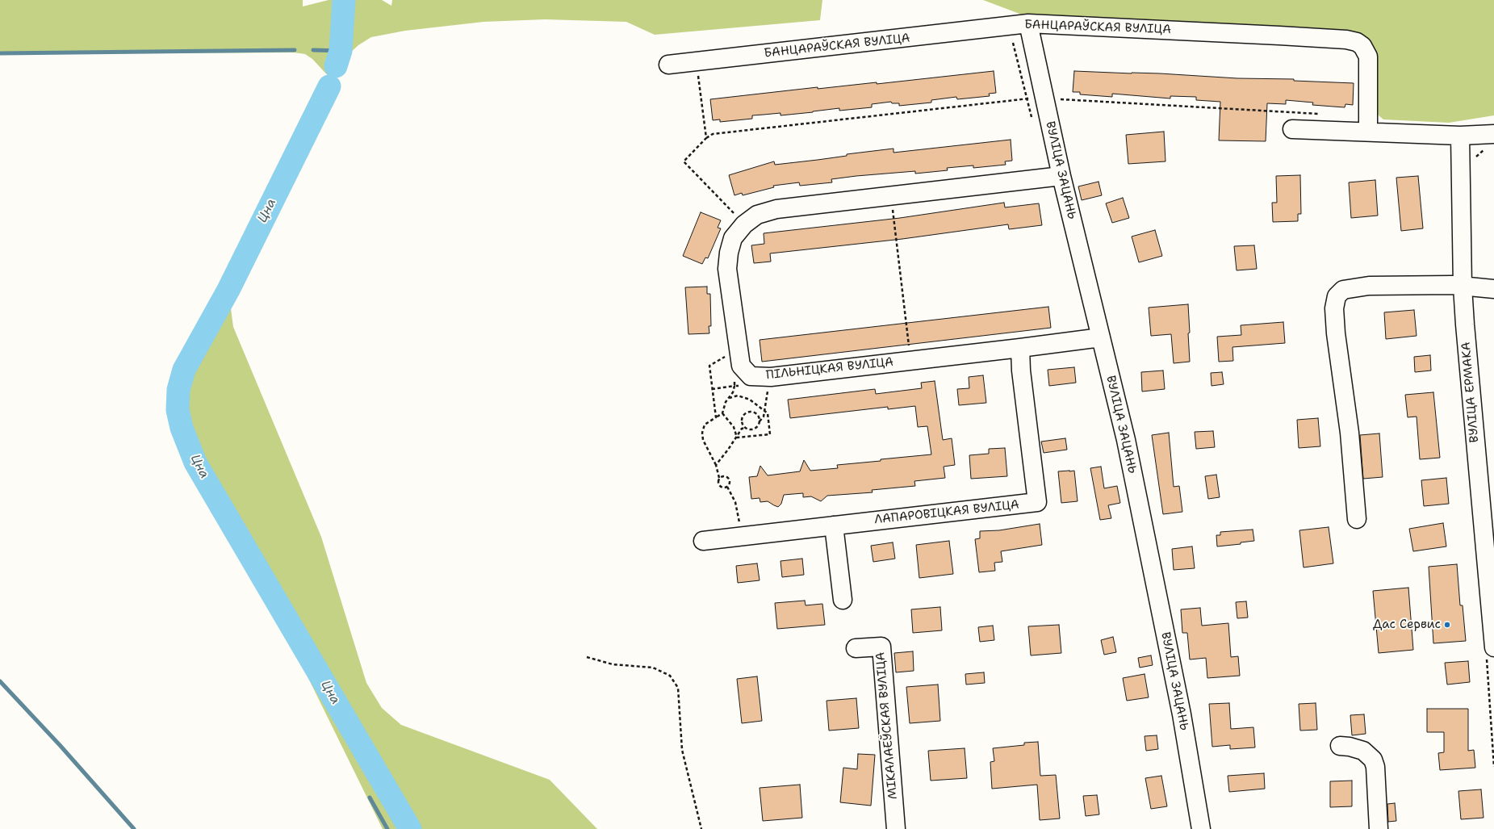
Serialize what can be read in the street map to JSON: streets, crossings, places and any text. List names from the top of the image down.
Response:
{
  "streets": {
    "street": [
      "БАНЦАРАЎСКАЯ ВУЛІЦА",
      "ВУЛІЦА ЗАЦАНЬ",
      "ПІЛЬНІЦКАЯ ВУЛІЦА",
      "ВУЛІЦА ЕРМАКА",
      "ЛАПАРОВІЦКАЯ ВУЛІЦА",
      "МІКАЛАЕЎСКАЯ ВУЛІЦА"
    ]
  },
  "crossings": [
    ["БАНЦАРАЎСКАЯ ВУЛІЦА", "ВУЛІЦА ЗАЦАНЬ"],
    ["ВУЛІЦА ЗАЦАНЬ", "ПІЛЬНІЦКАЯ ВУЛІЦА"],
    ["ПІЛЬНІЦКАЯ ВУЛІЦА", "ЛАПАРОВІЦКАЯ ВУЛІЦА"]
  ],
  "water": ["Цна"],
  "places": ["Дас Сервис"]
}
